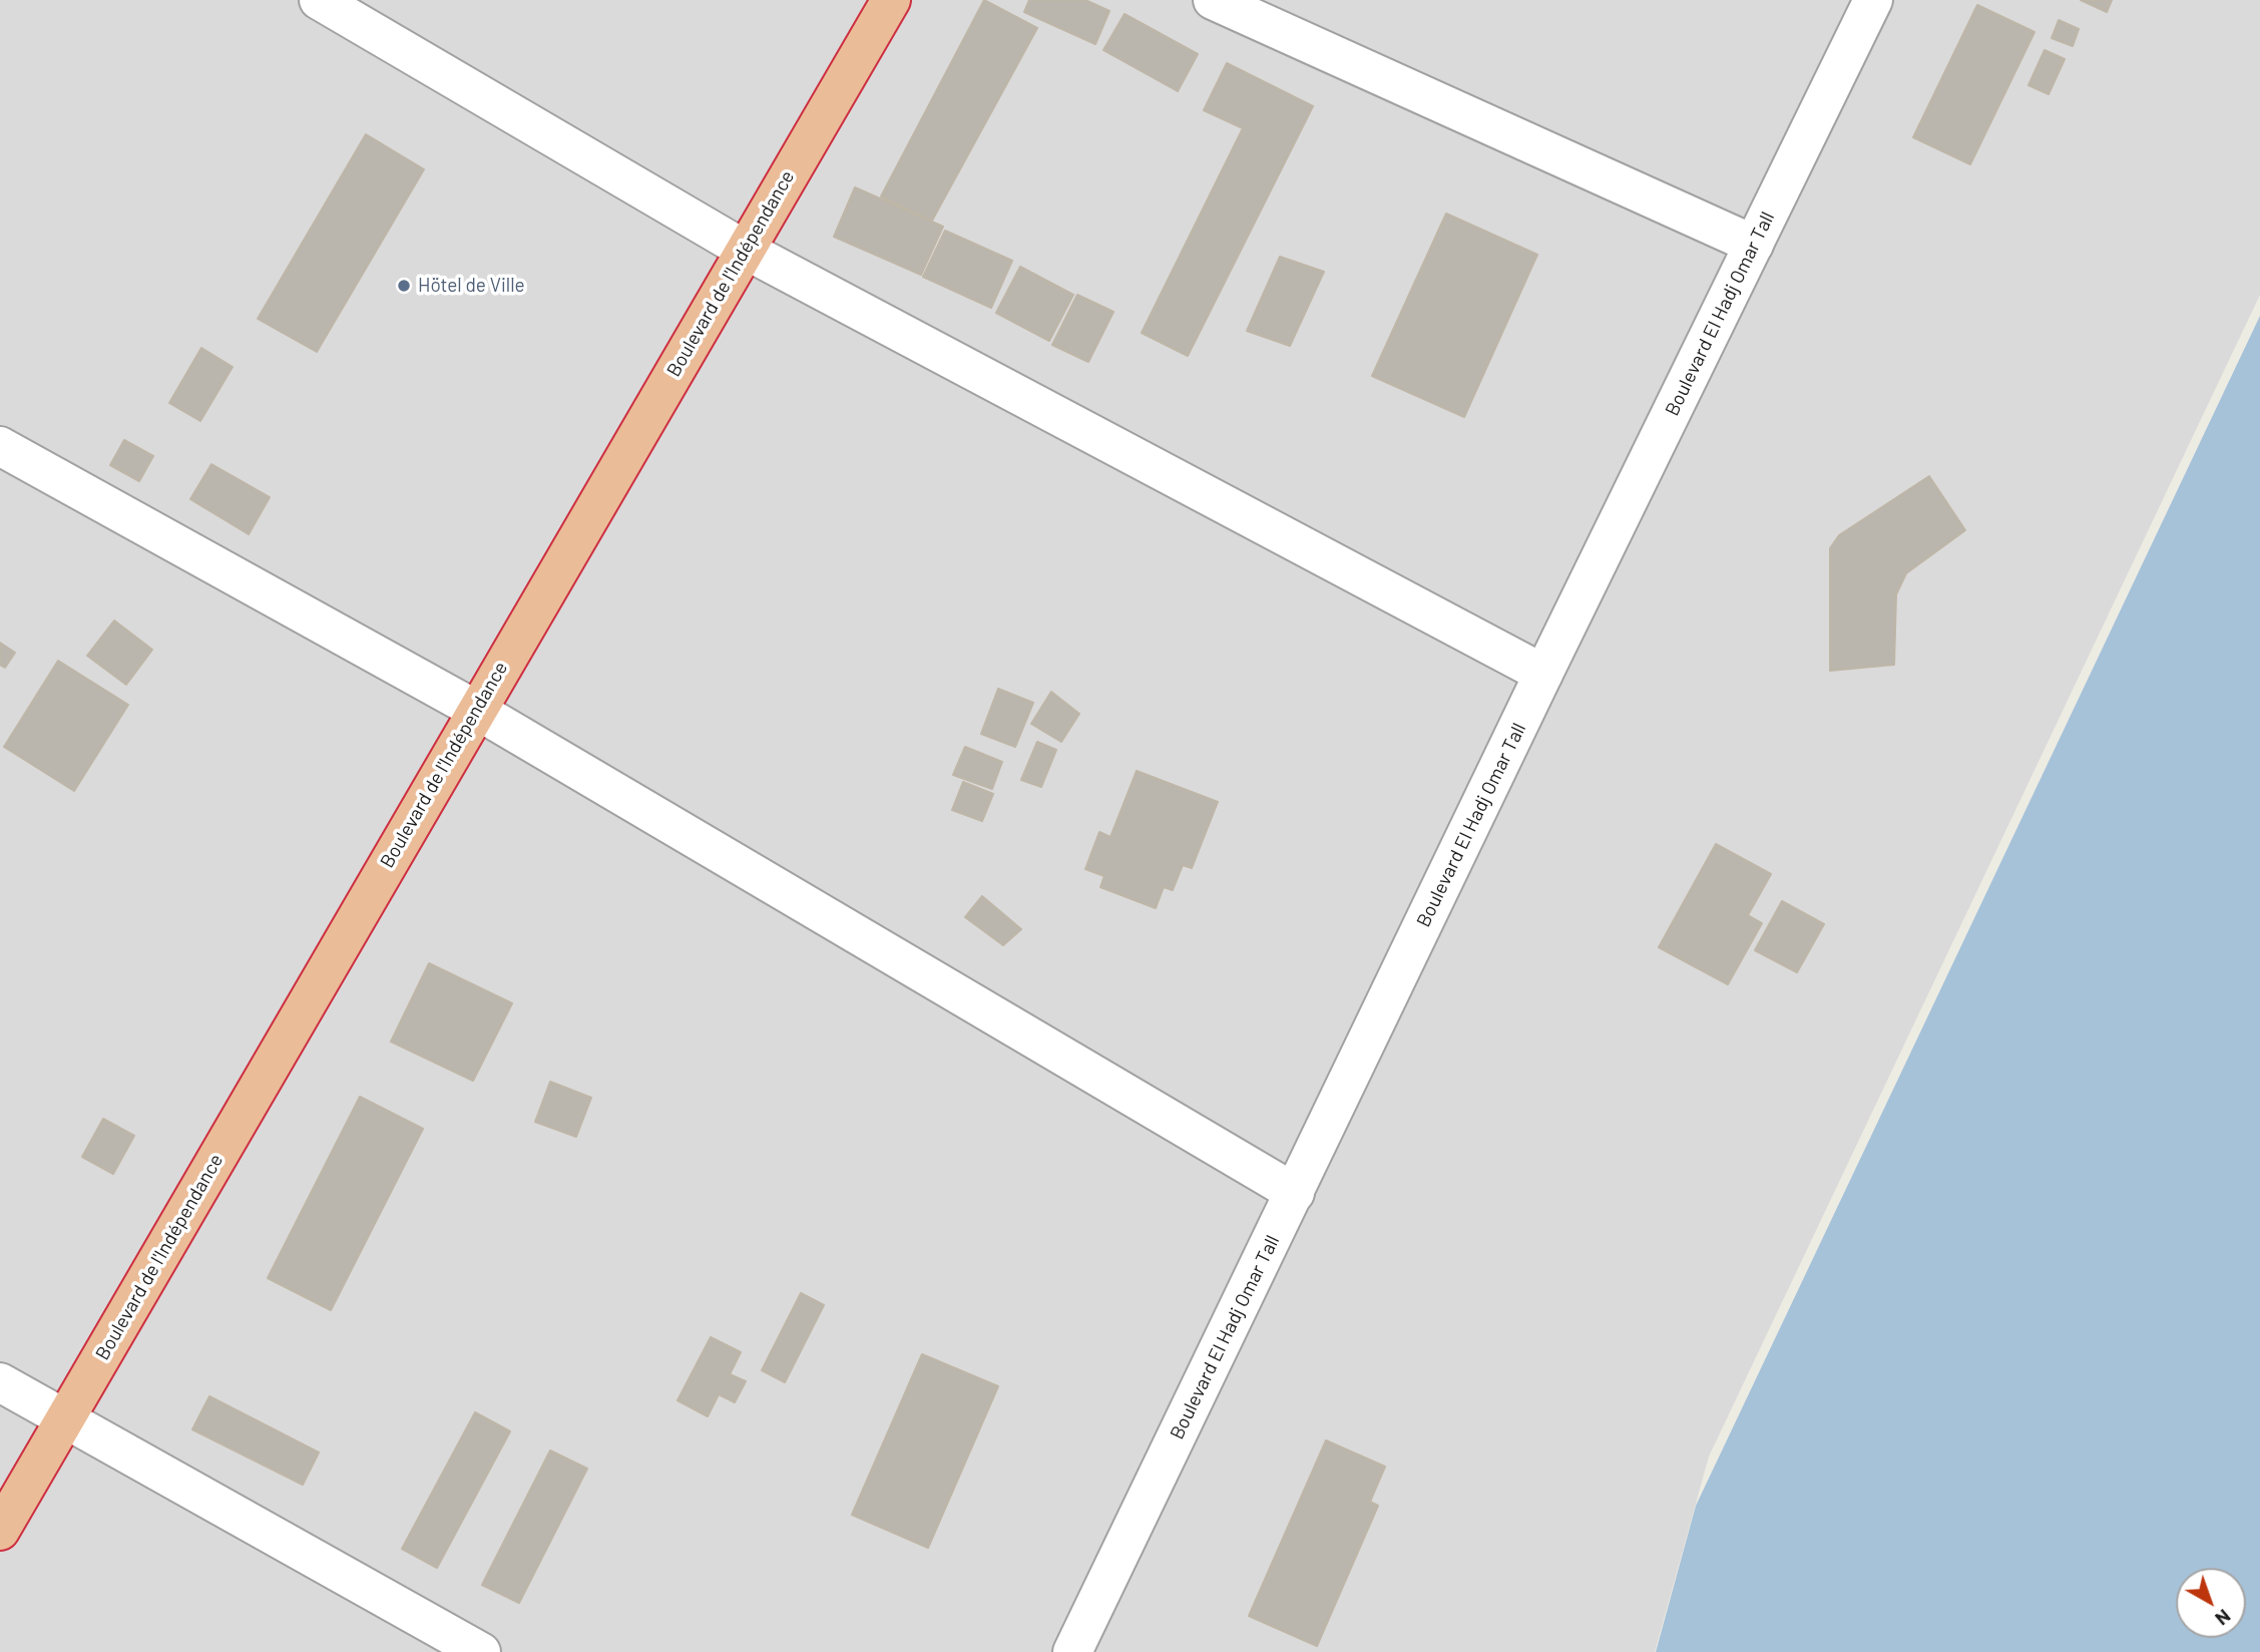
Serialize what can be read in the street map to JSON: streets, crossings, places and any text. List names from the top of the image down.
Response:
{
  "streets": {
    "highway": ["Boulevard de l'Indépendance"],
    "street": ["Boulevard El Hadj Omar Tall"]
  },
  "places": ["Hötel de Ville"],
  "north": "bottom right"
}
